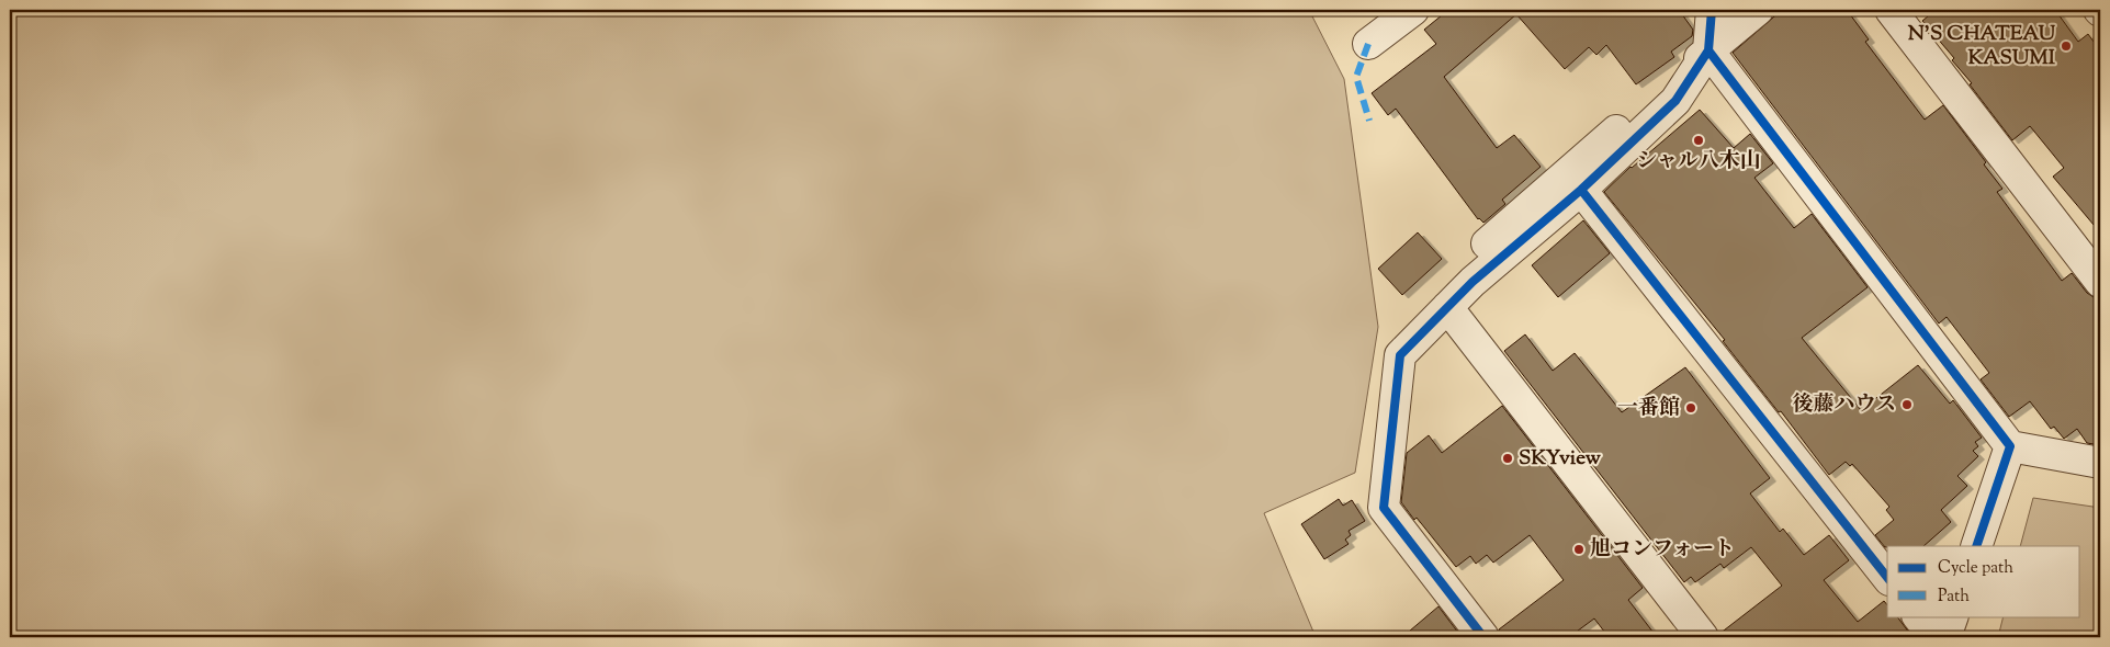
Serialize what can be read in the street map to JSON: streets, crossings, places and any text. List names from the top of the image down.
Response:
{
  "places": [
    "N'S CHATEAU KASUMI",
    "シャル八木山",
    "後藤ハウス",
    "一番館",
    "SKYview",
    "旭コンフォート"
  ],
  "legend": ["Cycle path", "Path"]
}
